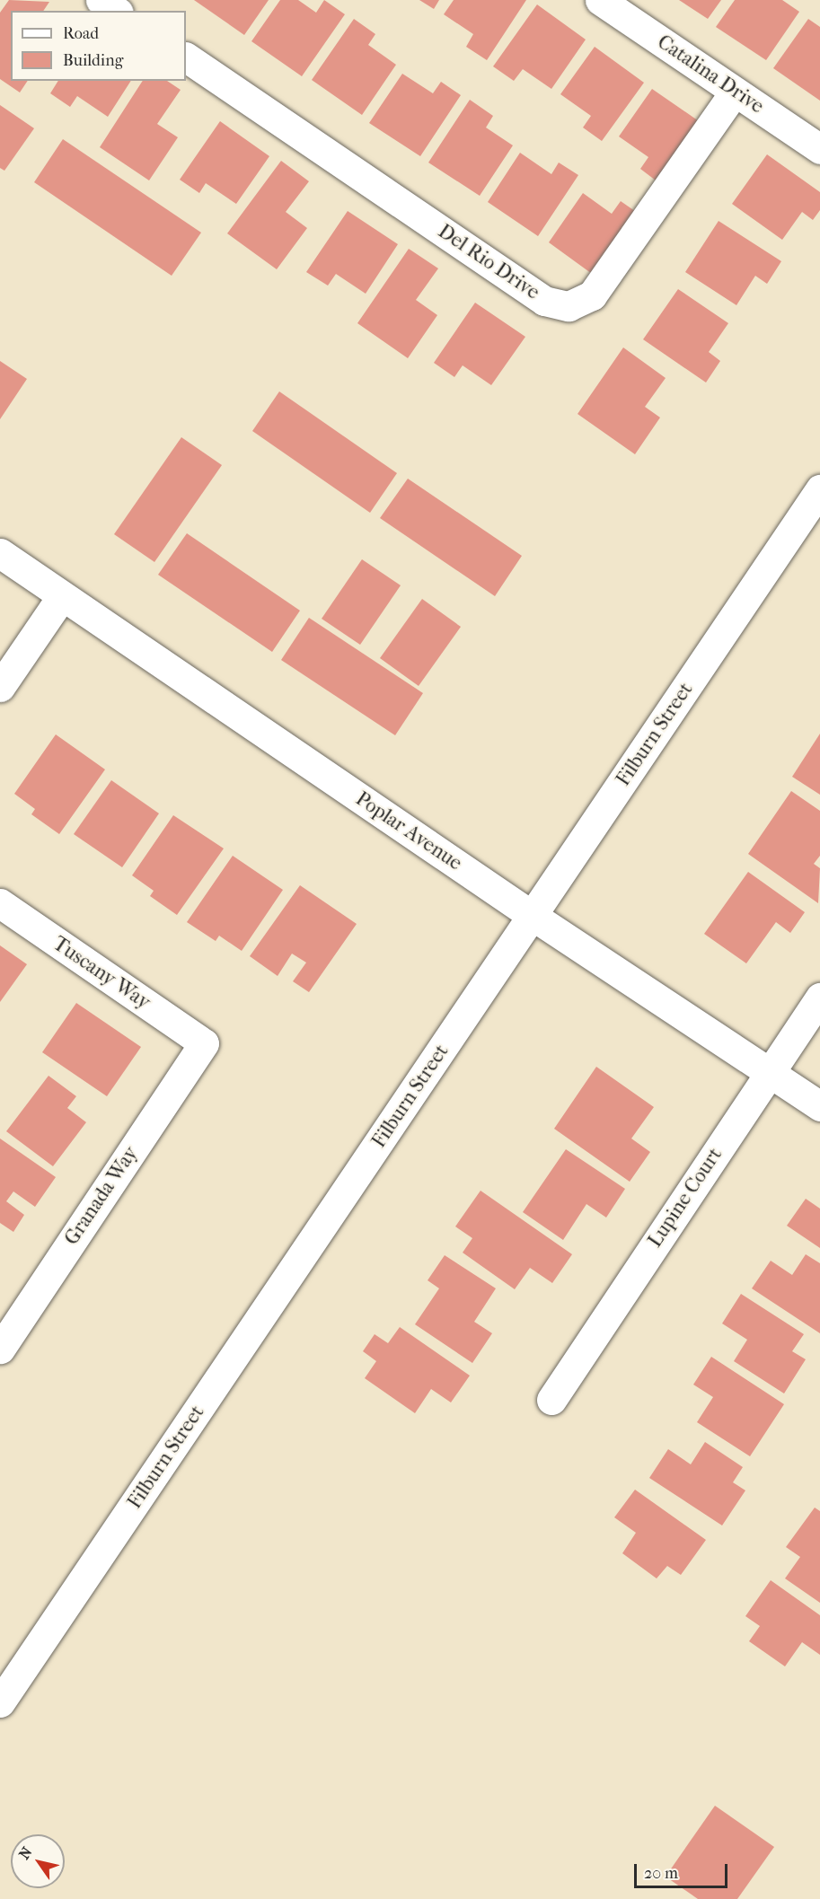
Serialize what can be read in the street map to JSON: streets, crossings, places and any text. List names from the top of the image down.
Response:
{
  "streets": {
    "street": [
      "Catalina Drive",
      "Del Rio Drive",
      "Filburn Street",
      "Poplar Avenue",
      "Tuscany Way",
      "Granada Way",
      "Lupine Court"
    ]
  },
  "crossings": [
    ["Catalina Drive", "Del Rio Drive"],
    ["Filburn Street", "Poplar Avenue"],
    ["Poplar Avenue", "Lupine Court"],
    ["Tuscany Way", "Granada Way"]
  ],
  "legend": ["Road", "Building"],
  "scale_bar": "20 m",
  "north": "top left"
}
